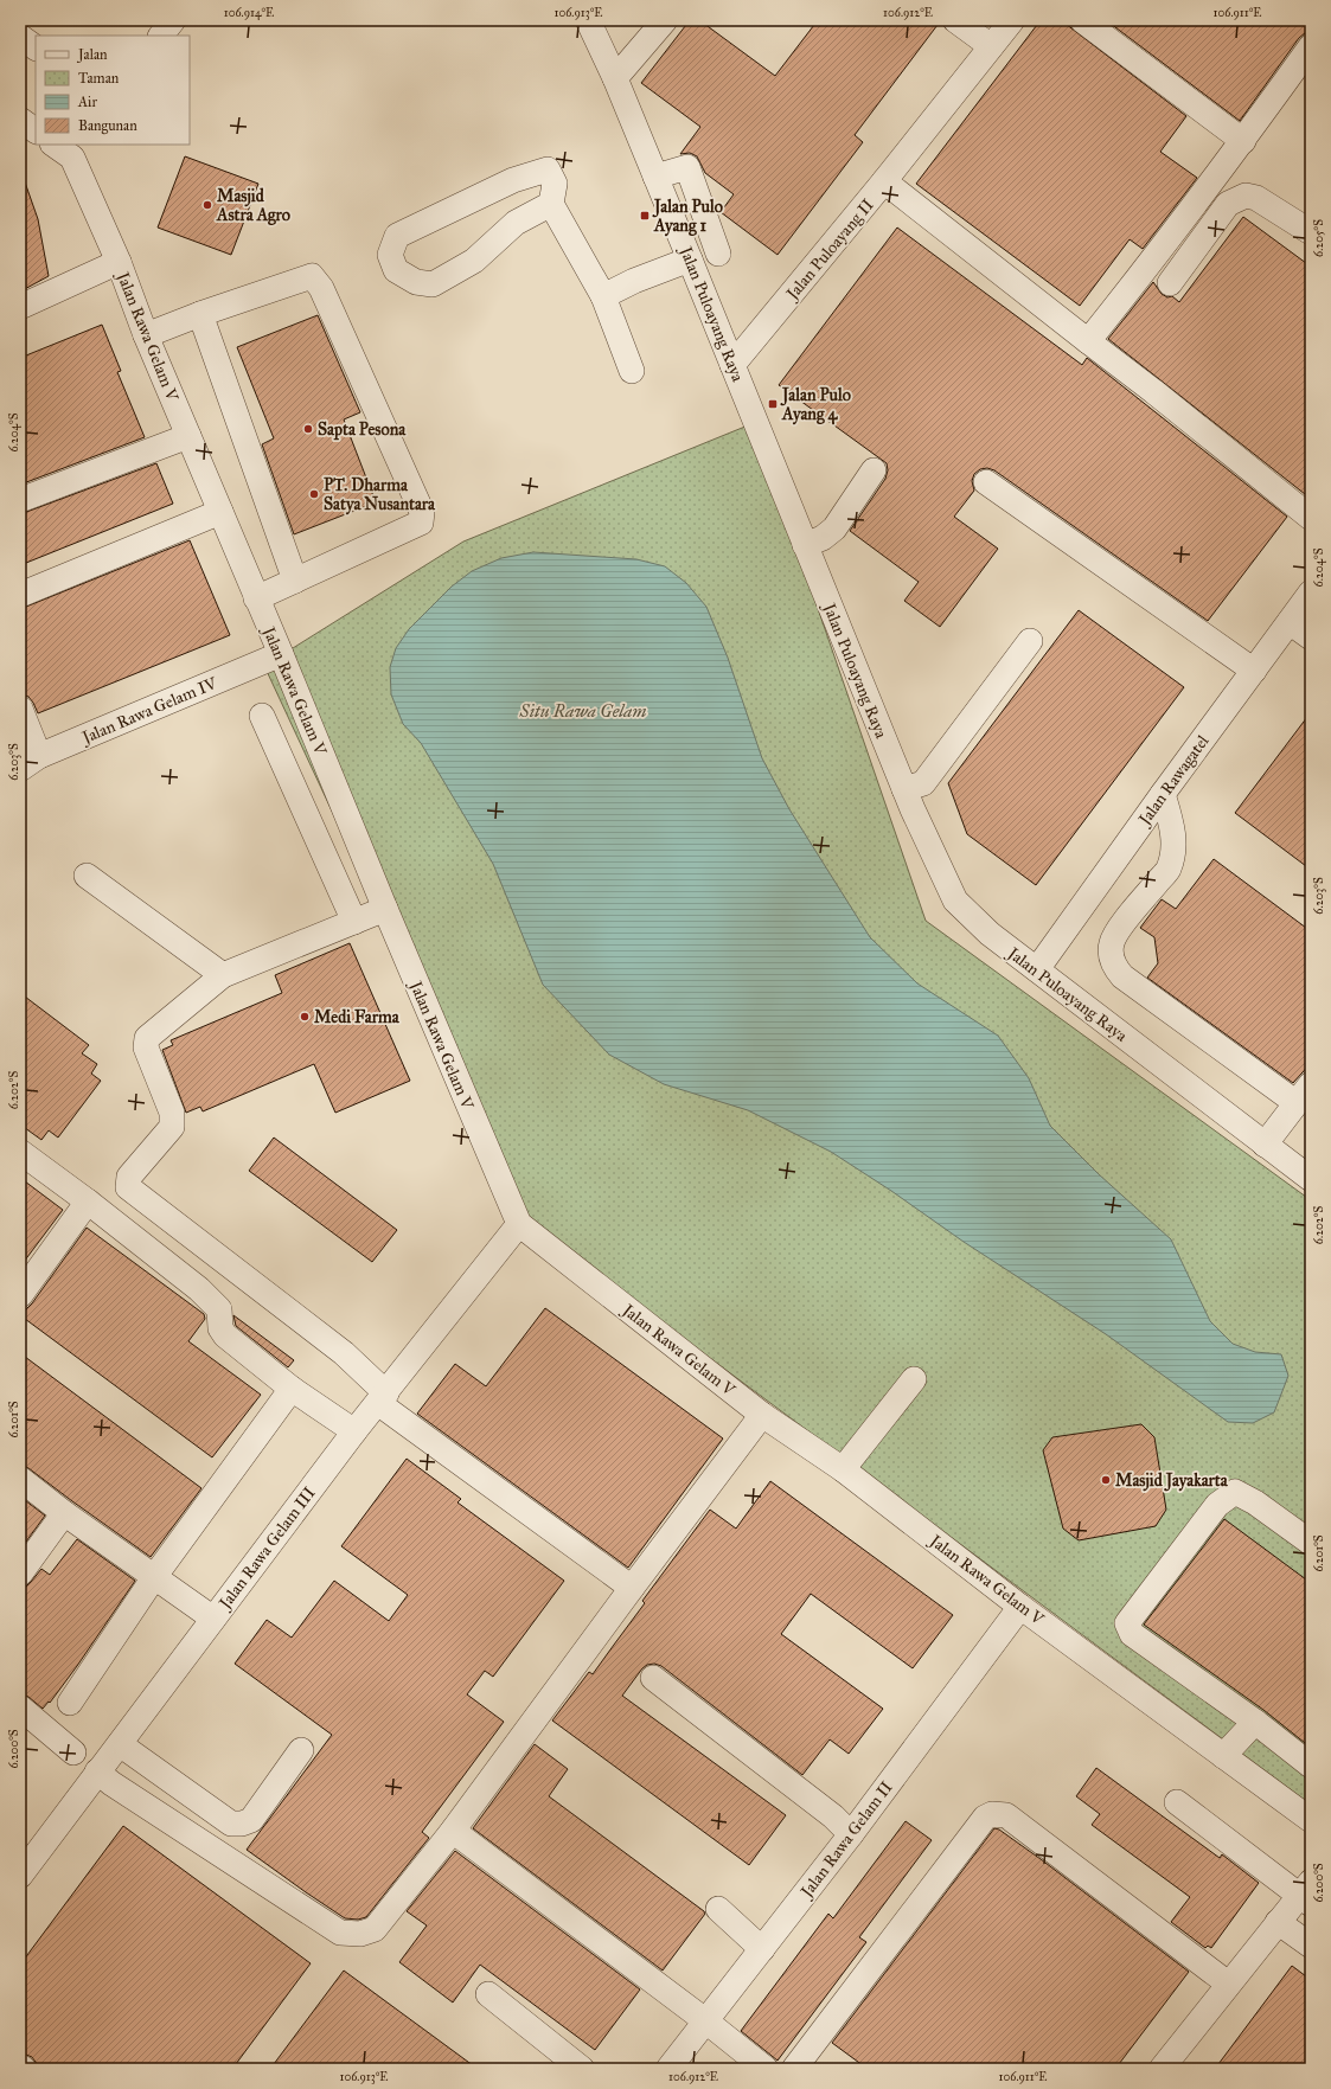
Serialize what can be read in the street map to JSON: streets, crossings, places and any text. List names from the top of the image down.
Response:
{
  "streets": {
    "street": [
      "Jalan Puloayang II",
      "Jalan Puloayang Raya",
      "Jalan Rawa Gelam V",
      "Jalan Rawa Gelam IV",
      "Jalan Rawagatel",
      "Jalan Rawa Gelam III",
      "Jalan Rawa Gelam II"
    ]
  },
  "crossings": [
    ["Jalan Puloayang II", "Jalan Puloayang Raya"],
    ["Jalan Puloayang Raya", "Jalan Rawagatel"],
    ["Jalan Rawa Gelam V", "Jalan Rawa Gelam IV"],
    ["Jalan Rawa Gelam V", "Jalan Rawa Gelam III"],
    ["Jalan Rawa Gelam V", "Jalan Rawa Gelam II"]
  ],
  "water": ["Situ Rawa Gelam"],
  "places": {
    "other": [
      "Masjid Astra Agro",
      "Sapta Pesona",
      "PT. Dharma Satya Nusantara",
      "Medi Farma",
      "Masjid Jayakarta"
    ],
    "transit": ["Jalan Pulo Ayang 1", "Jalan Pulo Ayang 4"]
  },
  "legend": [
    "Jalan",
    "Taman",
    "Air",
    "Bangunan"
  ],
  "coordinates": [
    "106.914°E",
    "106.913°E",
    "106.912°E",
    "106.911°E",
    "6.205°S",
    "6.204°S",
    "6.203°S",
    "6.202°S",
    "6.201°S",
    "6.200°S"
  ]
}
